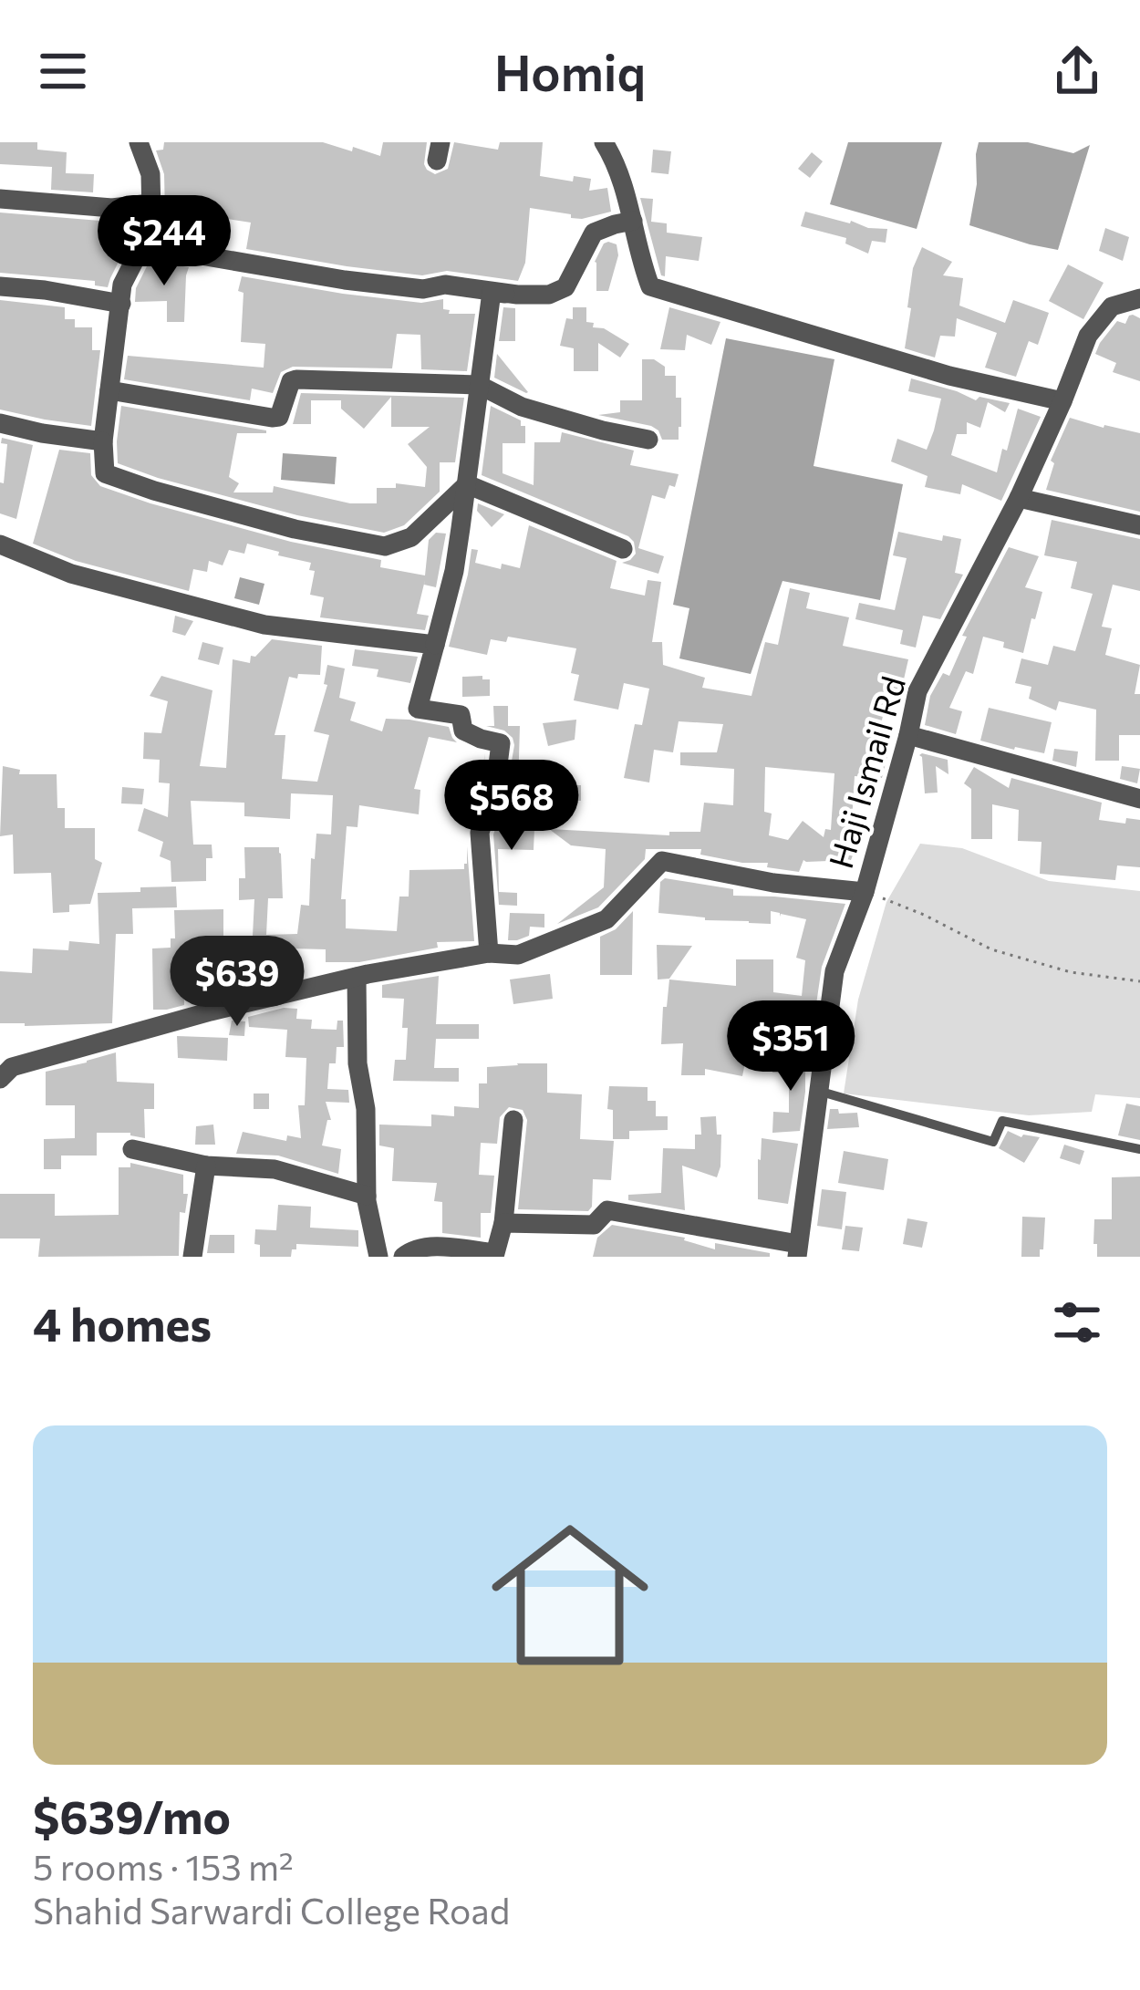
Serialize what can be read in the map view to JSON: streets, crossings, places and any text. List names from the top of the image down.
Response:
{
  "streets": {
    "street": ["Haji Ismail Rd"]
  },
  "page": {
    "header": "Homiq",
    "price": [
      "$244",
      "$568",
      "$639",
      "$351"
    ],
    "heading": "4 homes",
    "list": [
      {
        "name": "$639/mo",
        "note": "5 rooms · 153 m² · Shahid Sarwardi College Road"
      }
    ]
  }
}
